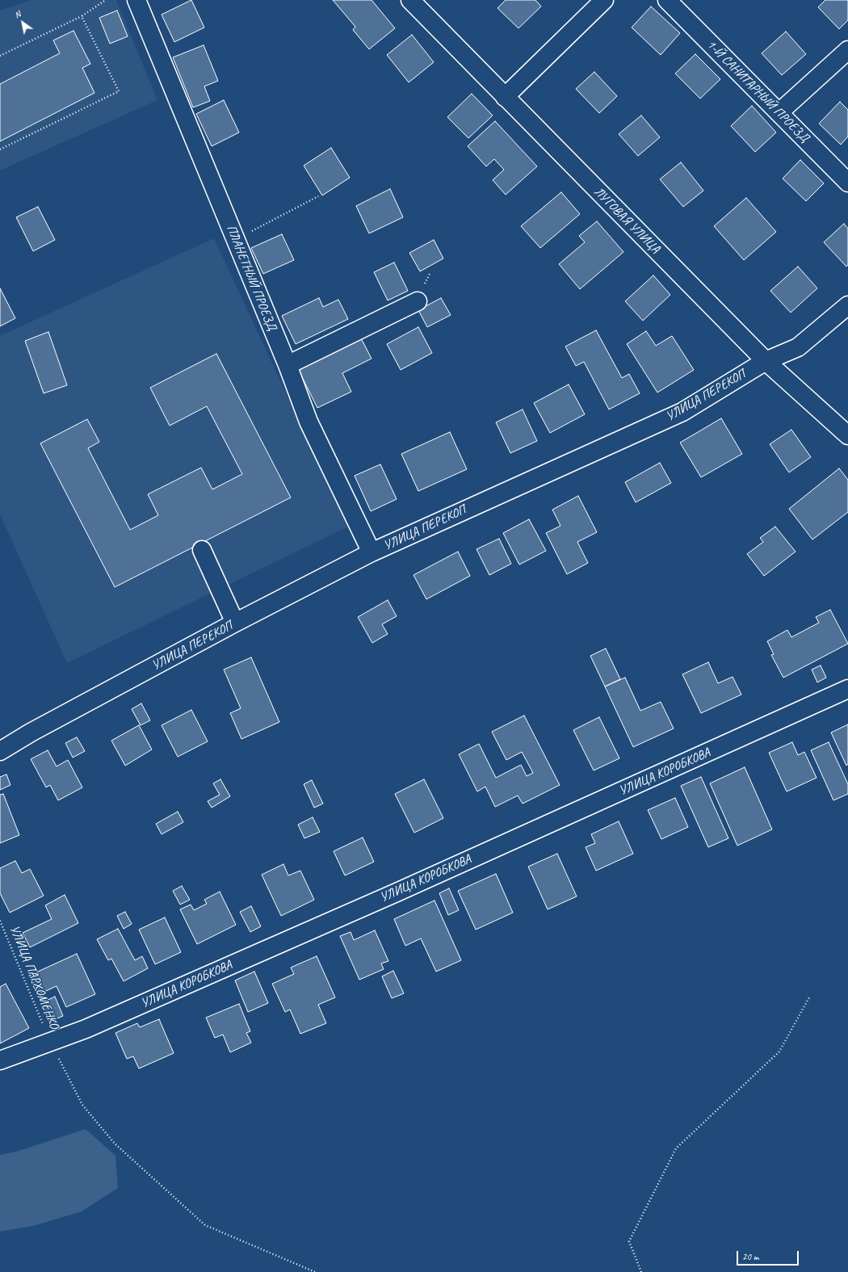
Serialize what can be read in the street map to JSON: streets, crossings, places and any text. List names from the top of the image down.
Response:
{
  "streets": {
    "street": [
      "1-Й САНИТАРНЫЙ ПРОЕЗД",
      "ЛУГОВАЯ УЛИЦА",
      "ПЛАНЕТНЫЙ ПРОЕЗД",
      "УЛИЦА ПЕРЕКОП",
      "УЛИЦА КОРОБКОВА"
    ],
    "path": ["УЛИЦА ПАРХОМЕНКО"]
  },
  "crossings": [
    ["ЛУГОВАЯ УЛИЦА", "УЛИЦА ПЕРЕКОП"],
    ["ПЛАНЕТНЫЙ ПРОЕЗД", "УЛИЦА ПЕРЕКОП"],
    ["УЛИЦА КОРОБКОВА", "УЛИЦА ПАРХОМЕНКО"]
  ],
  "scale_bar": "20 m",
  "north": "top left"
}
